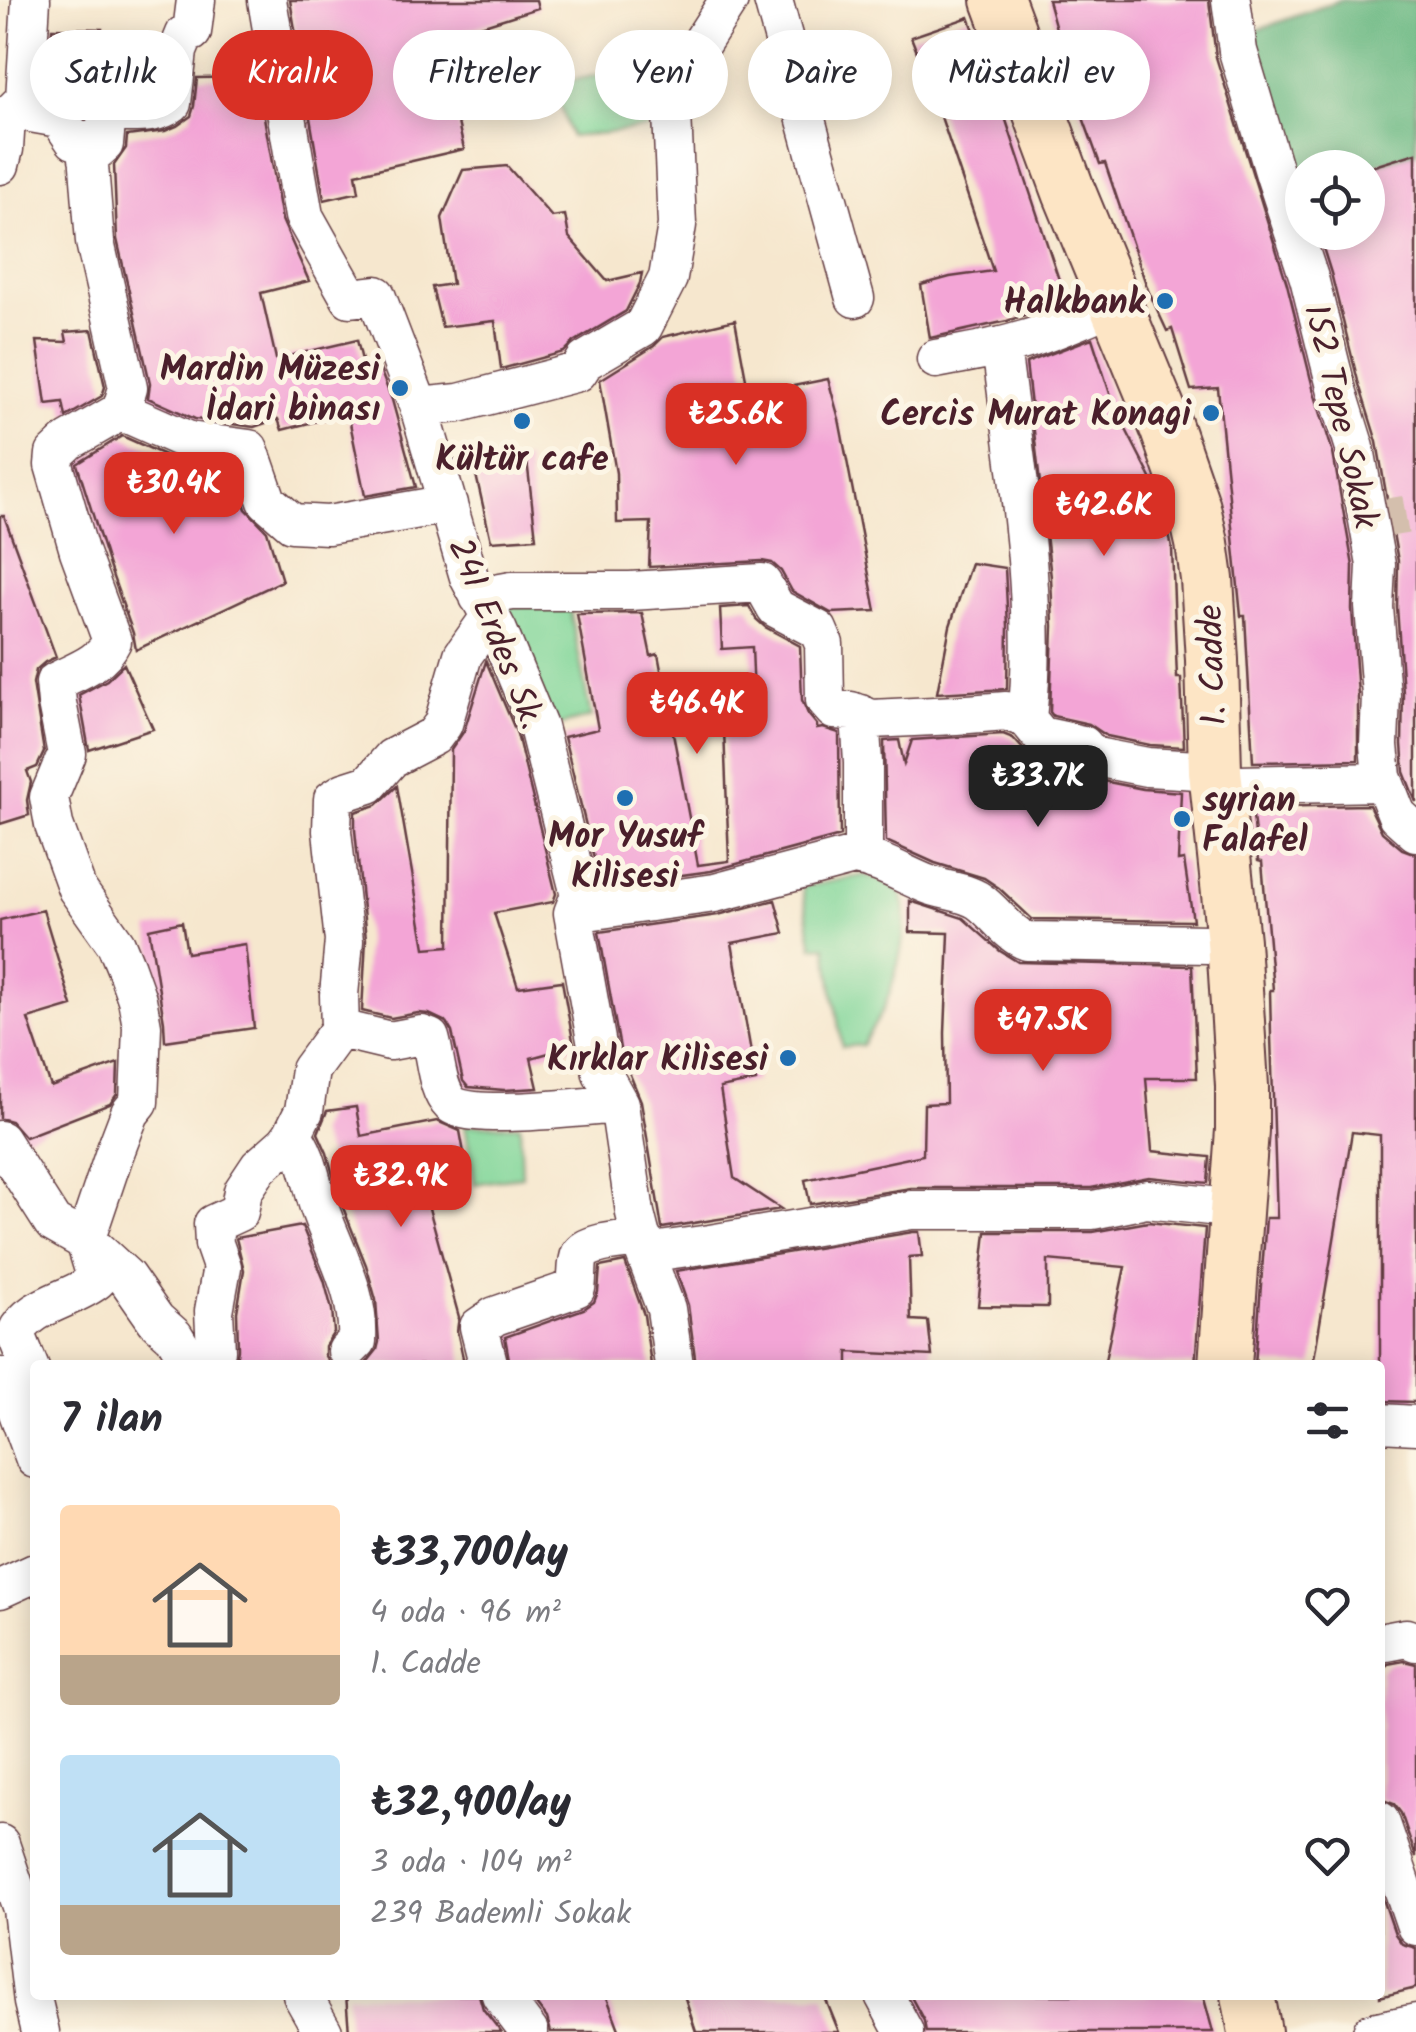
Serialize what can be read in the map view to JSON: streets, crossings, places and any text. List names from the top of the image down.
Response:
{
  "streets": {
    "main road": ["1. Cadde"],
    "street": ["152 Tepe Sokak", "241 Erdes Sk."]
  },
  "places": [
    "Halkbank",
    "Mardin Müzesi İdari binası",
    "Cercis Murat Konagi",
    "Kültür cafe",
    "Mor Yusuf Kilisesi",
    "syrian Falafel",
    "Kırklar Kilisesi"
  ],
  "page": {
    "chip": [
      "Satılık",
      "Kiralık",
      "Filtreler",
      "Yeni",
      "Daire",
      "Müstakil ev"
    ],
    "price": [
      "₺25.6K",
      "₺30.4K",
      "₺42.6K",
      "₺46.4K",
      "₺33.7K",
      "₺47.5K",
      "₺32.9K"
    ],
    "heading": "7 ilan",
    "list": [
      {
        "name": "₺33,700/ay",
        "note": "4 oda · 96 m² · 1. Cadde"
      },
      {
        "name": "₺32,900/ay",
        "note": "3 oda · 104 m² · 239 Bademli Sokak"
      }
    ]
  }
}
